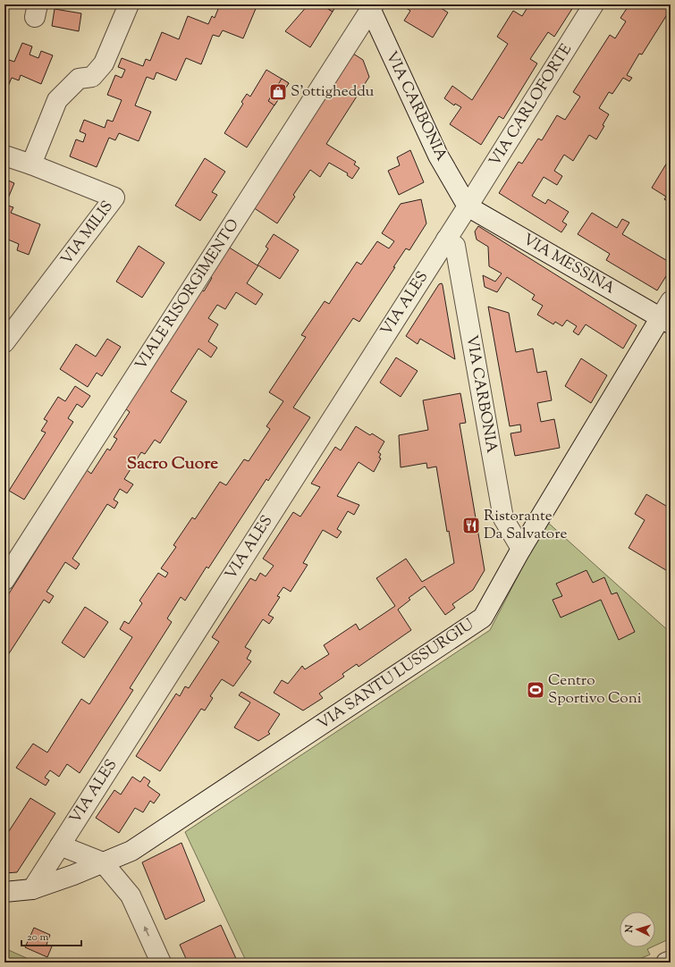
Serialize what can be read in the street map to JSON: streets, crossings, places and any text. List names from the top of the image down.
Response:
{
  "streets": {
    "street": [
      "VIA CARLOFORTE",
      "VIA CARBONIA",
      "VIA MILIS",
      "VIA MESSINA",
      "VIALE RISORGIMENTO",
      "VIA ALES",
      "VIA SANTU LUSSURGIU"
    ]
  },
  "crossings": [
    ["VIA CARLOFORTE", "VIA CARBONIA"],
    ["VIA CARLOFORTE", "VIA MESSINA"],
    ["VIA CARLOFORTE", "VIA ALES"],
    ["VIA CARBONIA", "VIA MESSINA"],
    ["VIA CARBONIA", "VIALE RISORGIMENTO"],
    ["VIA CARBONIA", "VIA ALES"],
    ["VIA CARBONIA", "VIA SANTU LUSSURGIU"],
    ["VIA MESSINA", "VIA ALES"],
    ["VIA MESSINA", "VIA SANTU LUSSURGIU"],
    ["VIA ALES", "VIA SANTU LUSSURGIU"]
  ],
  "districts": ["Sacro Cuore"],
  "places": {
    "shop": ["S'ottigheddu"],
    "restaurant": ["Ristorante Da Salvatore"],
    "sports": ["Centro Sportivo Coni"]
  },
  "scale_bar": "20 m",
  "north": "left"
}
